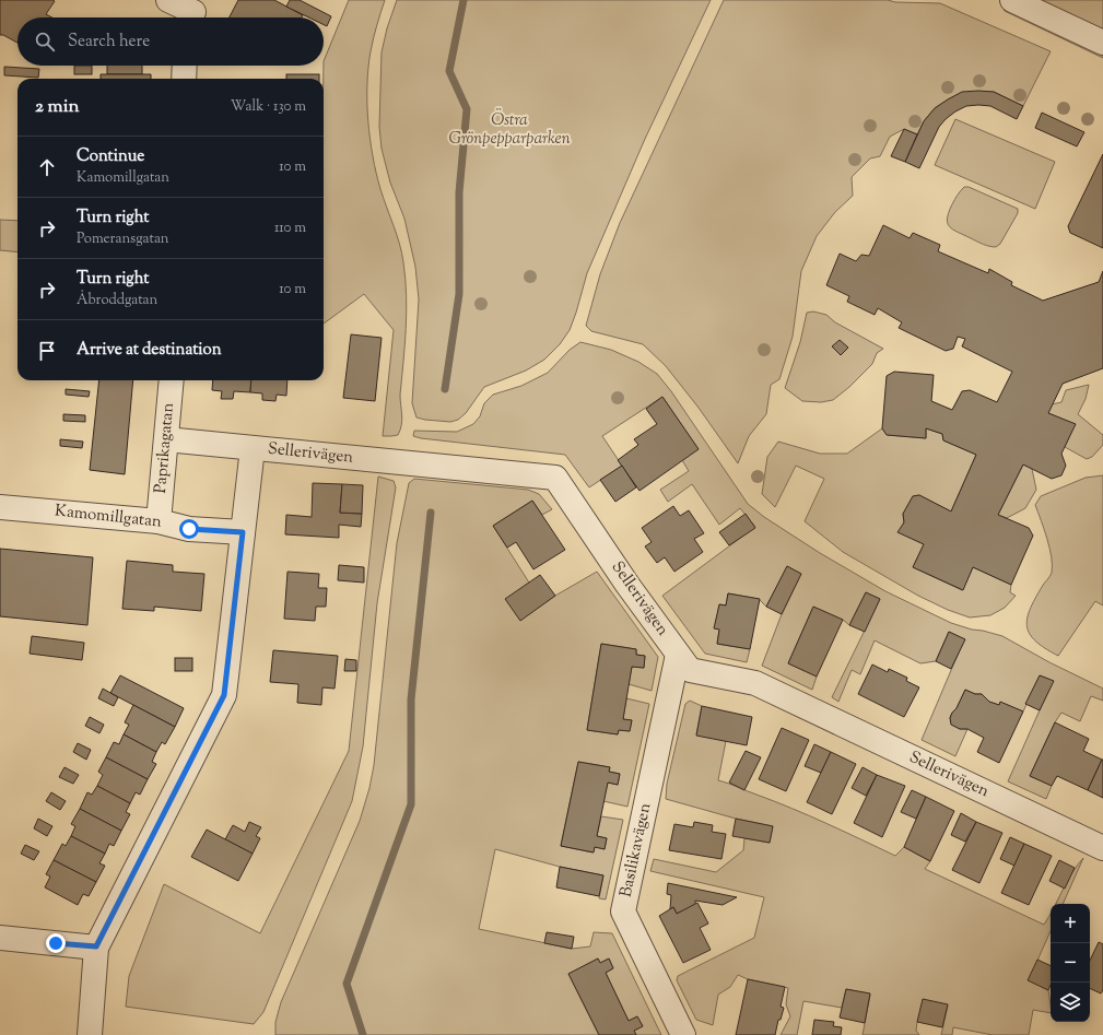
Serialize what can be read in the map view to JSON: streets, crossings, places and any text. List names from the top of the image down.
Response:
{
  "streets": {
    "street": [
      "Paprikagatan",
      "Sellerivägen",
      "Kamomillgatan",
      "Basilikavägen"
    ]
  },
  "crossings": [
    ["Paprikagatan", "Sellerivägen"],
    ["Paprikagatan", "Kamomillgatan"],
    ["Sellerivägen", "Basilikavägen"]
  ],
  "parks": ["Östra Grönpepparparken"],
  "page": {
    "search": "Search here",
    "heading": ["2 min", "Walk · 130 m"],
    "list": [
      ["Continue", "Kamomillgatan", "10 m"],
      ["Turn right", "Pomeransgatan", "110 m"],
      ["Turn right", "Åbroddgatan", "10 m"],
      "Arrive at destination"
    ],
    "map_buttons": ["+", "−"]
  }
}
